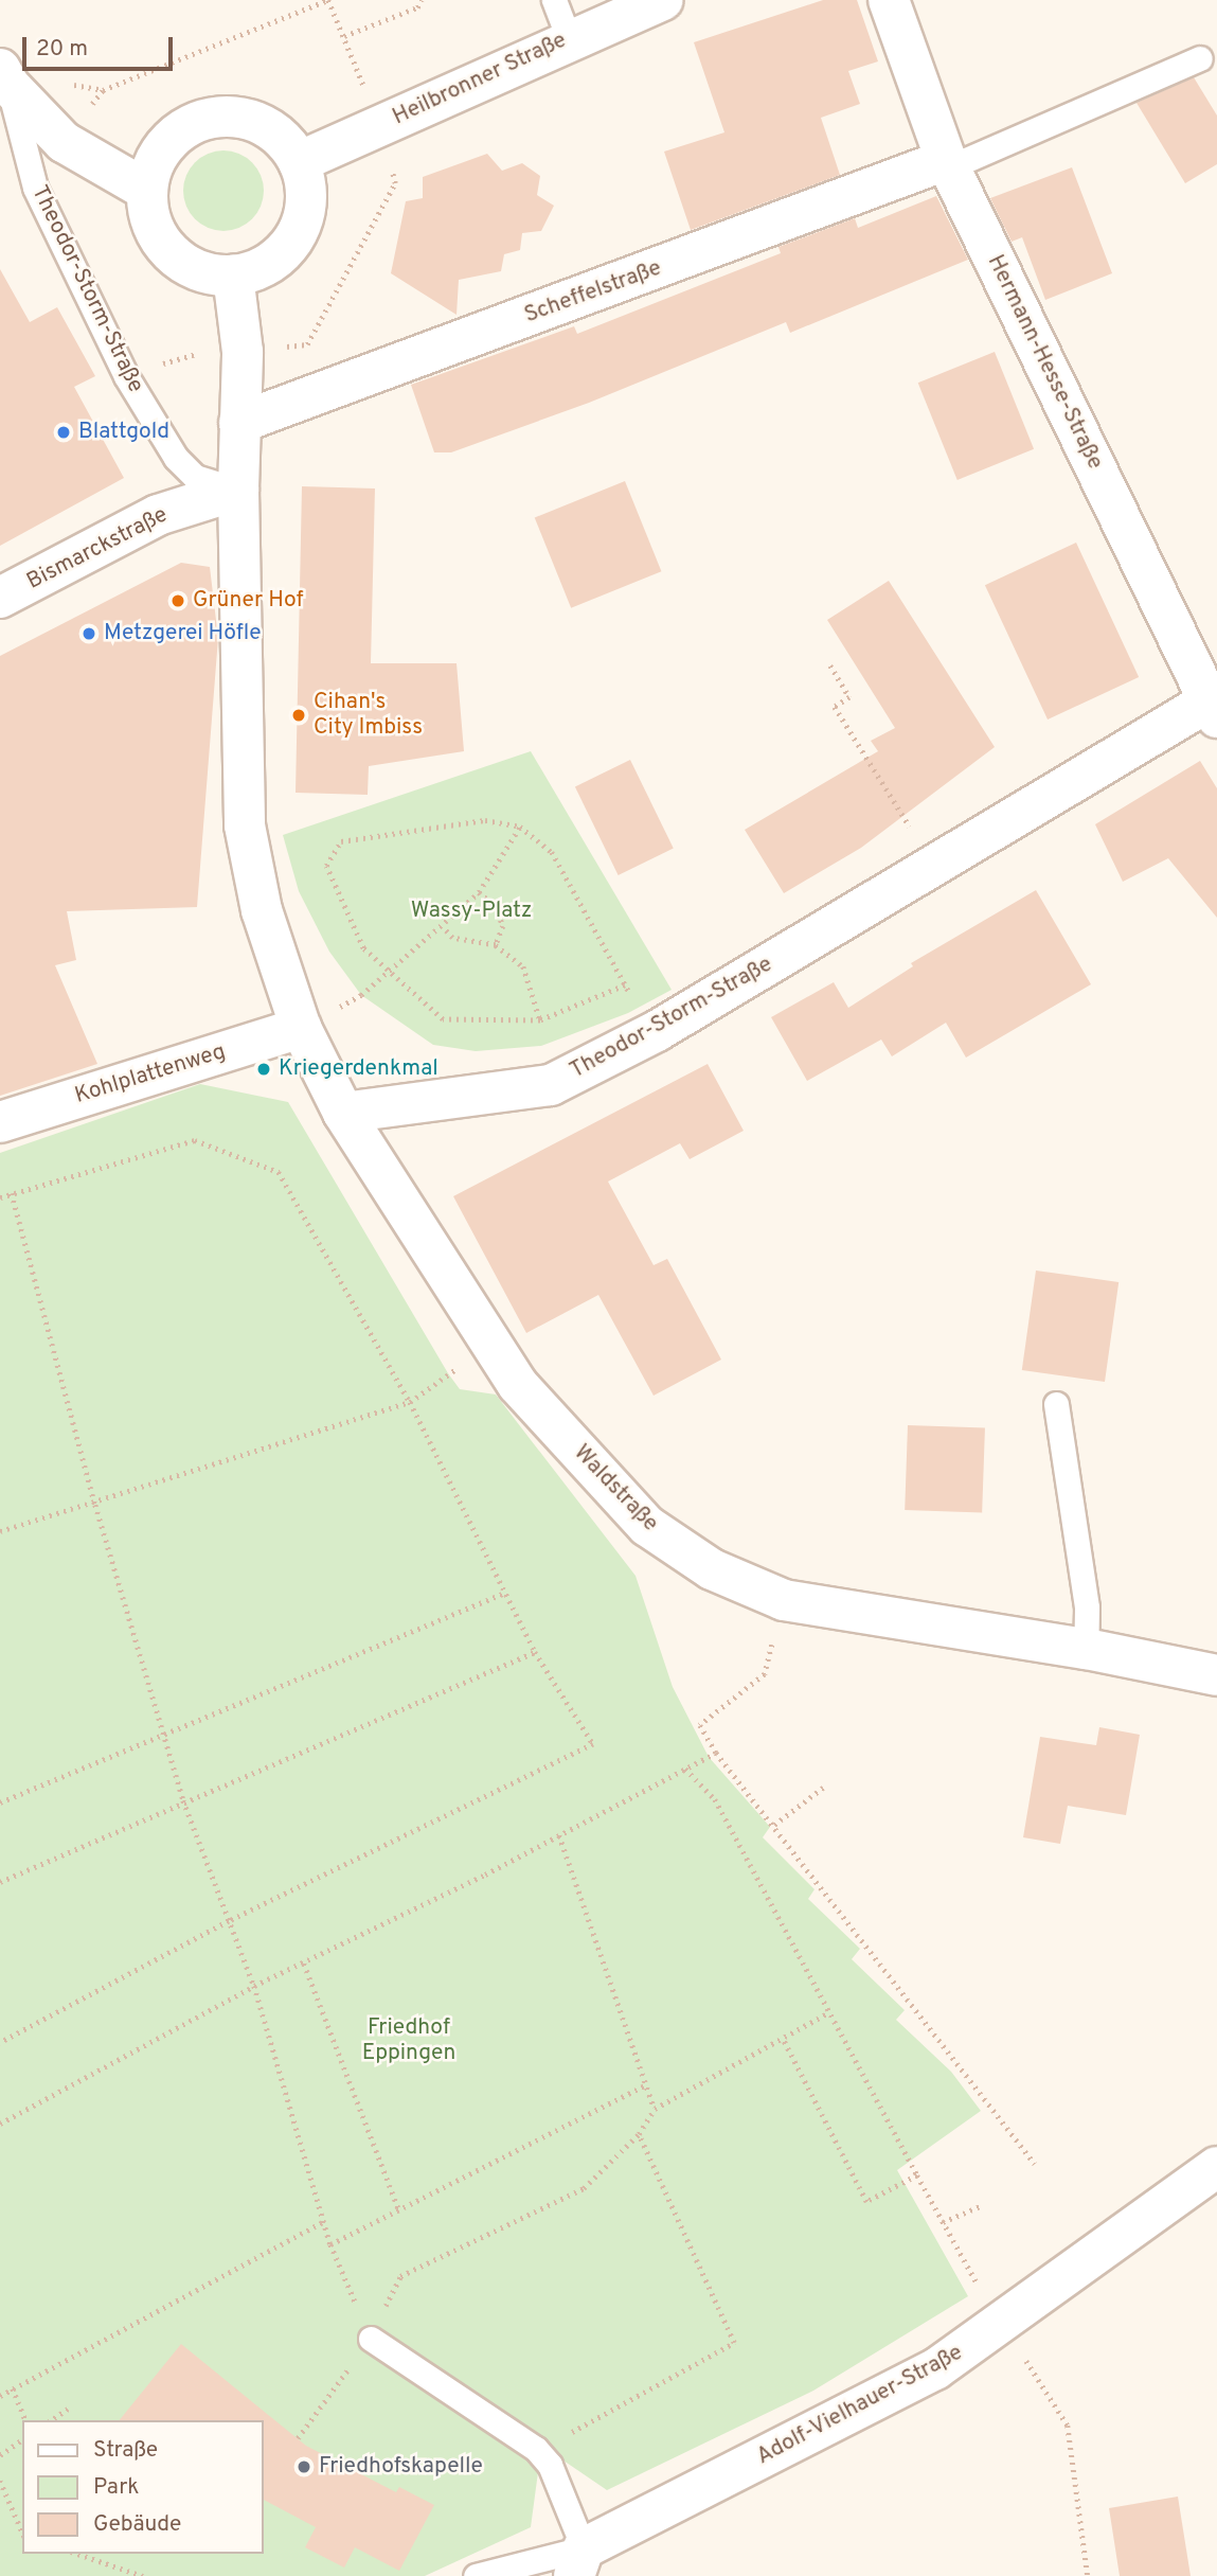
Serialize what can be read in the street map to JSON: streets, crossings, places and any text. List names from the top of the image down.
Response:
{
  "streets": {
    "street": [
      "Heilbronner Straße",
      "Theodor-Storm-Straße",
      "Scheffelstraße",
      "Hermann-Hesse-Straße",
      "Bismarckstraße",
      "Kohlplattenweg",
      "Waldstraße",
      "Adolf-Vielhauer-Straße"
    ]
  },
  "crossings": [
    ["Theodor-Storm-Straße", "Hermann-Hesse-Straße"],
    ["Theodor-Storm-Straße", "Bismarckstraße"],
    ["Theodor-Storm-Straße", "Waldstraße"],
    ["Scheffelstraße", "Hermann-Hesse-Straße"]
  ],
  "parks": ["Wassy-Platz", "Friedhof Eppingen"],
  "places": [
    "Blattgold",
    "Grüner Hof",
    "Metzgerei Höfle",
    "Cihan's City Imbiss",
    "Kriegerdenkmal",
    "Friedhofskapelle"
  ],
  "legend": ["Straße", "Park", "Gebäude"],
  "scale_bar": "20 m"
}
